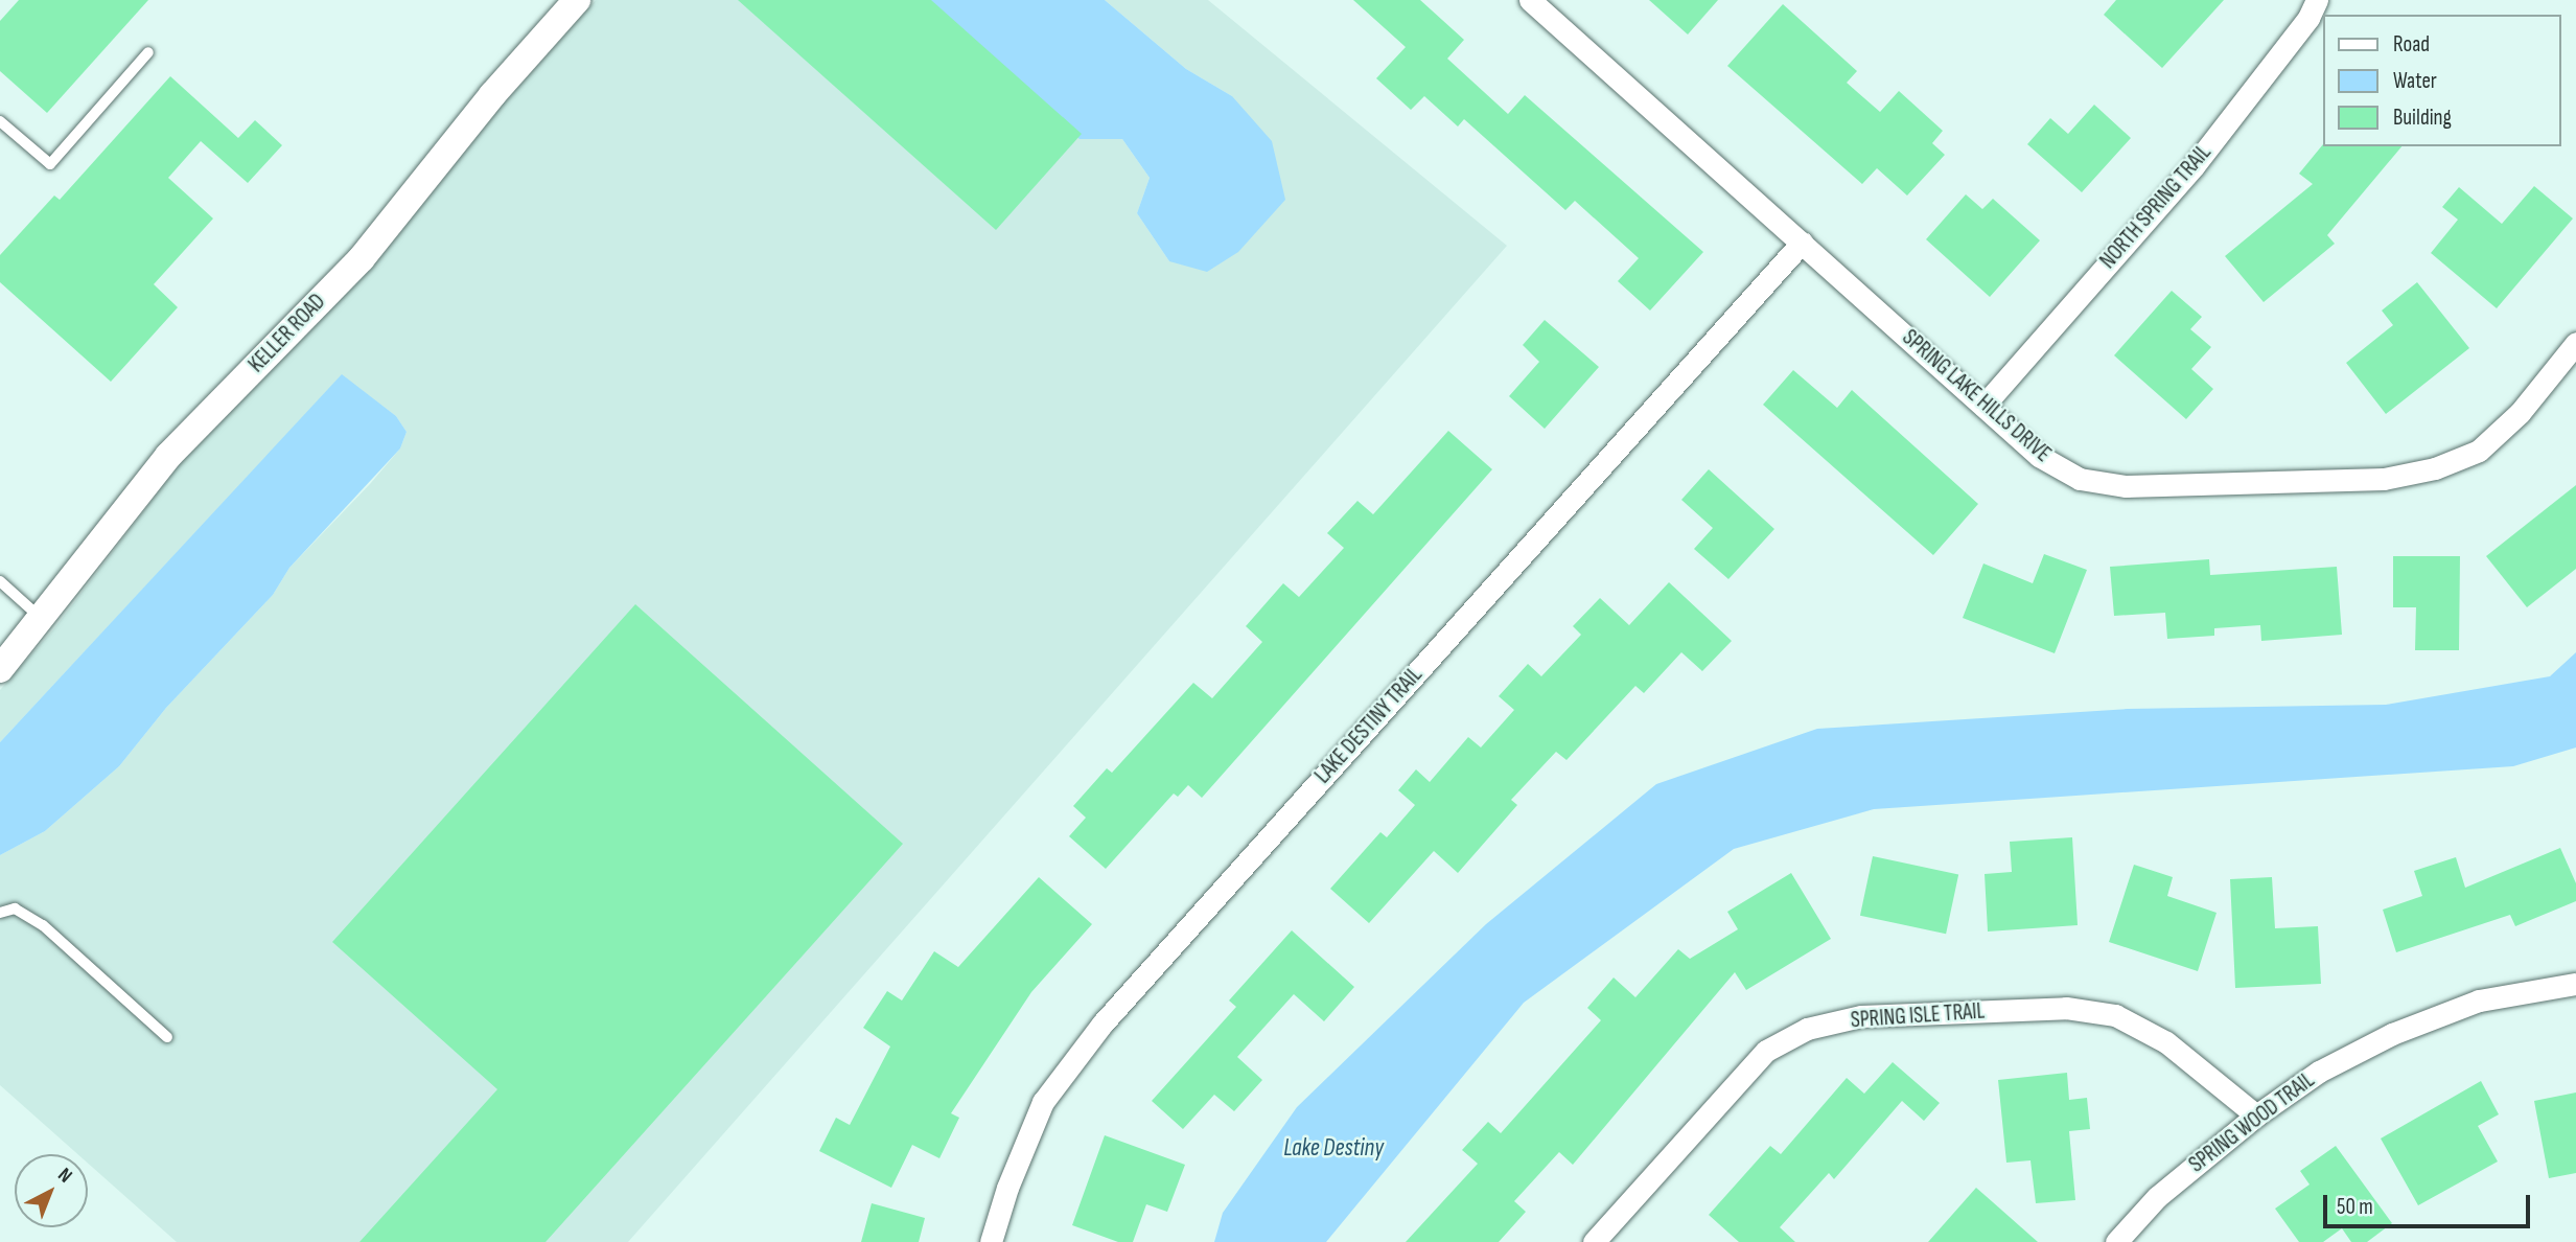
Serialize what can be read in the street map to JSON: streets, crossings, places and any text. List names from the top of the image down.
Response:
{
  "streets": {
    "street": [
      "NORTH SPRING TRAIL",
      "KELLER ROAD",
      "SPRING LAKE HILLS DRIVE",
      "LAKE DESTINY TRAIL",
      "SPRING ISLE TRAIL",
      "SPRING WOOD TRAIL"
    ]
  },
  "crossings": [
    ["NORTH SPRING TRAIL", "SPRING LAKE HILLS DRIVE"],
    ["SPRING LAKE HILLS DRIVE", "LAKE DESTINY TRAIL"],
    ["SPRING ISLE TRAIL", "SPRING WOOD TRAIL"]
  ],
  "water": ["Lake Destiny"],
  "legend": ["Road", "Water", "Building"],
  "scale_bar": "50 m",
  "north": "top right"
}
